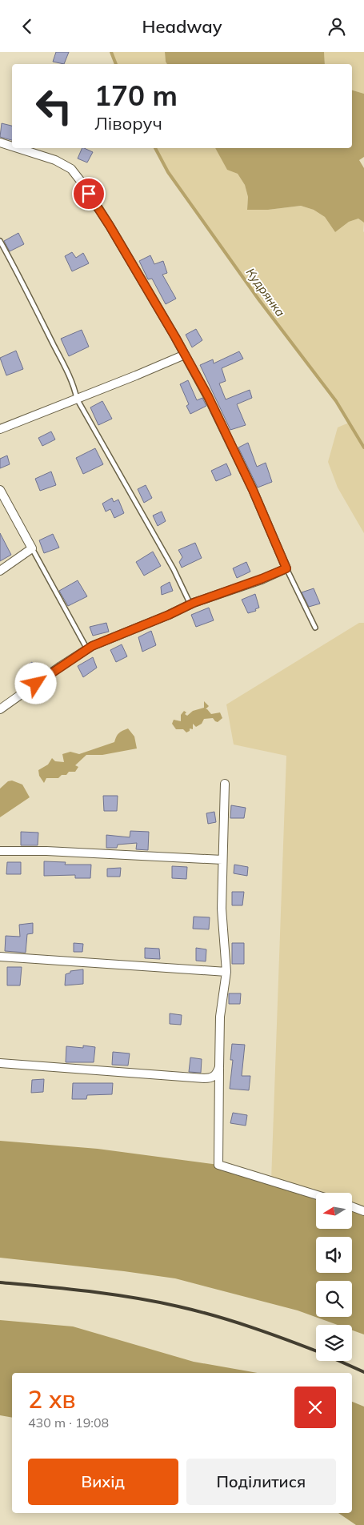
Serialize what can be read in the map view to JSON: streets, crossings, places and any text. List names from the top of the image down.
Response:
{
  "water": ["Кудрянка"],
  "north": "left",
  "page": {
    "header": "Headway",
    "turn": ["170 m", "Ліворуч"],
    "heading": ["2 хв", "430 m · 19:08"],
    "buttons": ["Вихід", "Поділитися"]
  }
}
